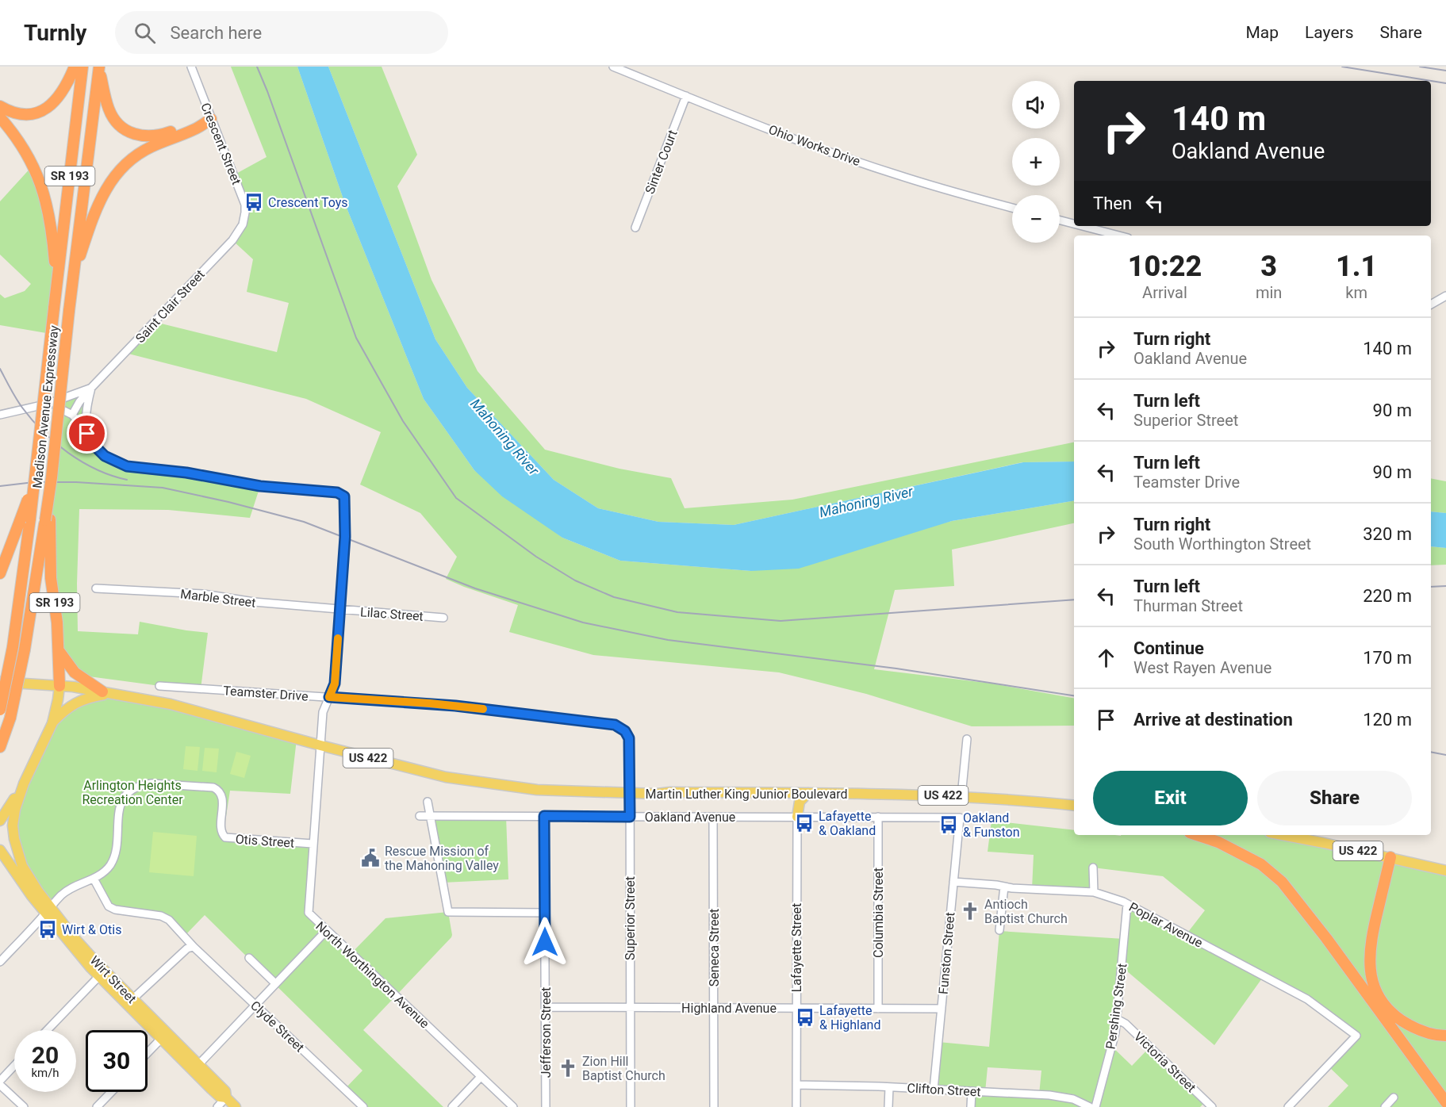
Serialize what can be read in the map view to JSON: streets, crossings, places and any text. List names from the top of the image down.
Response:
{
  "streets": {
    "highway": ["SR 193", "Madison Avenue Expressway"],
    "main road": ["US 422", "Martin Luther King Junior Boulevard", "Wirt Street"],
    "street": [
      "Crescent Street",
      "Ohio Works Drive",
      "Sinter Court",
      "Saint Clair Street",
      "Marble Street",
      "Lilac Street",
      "Teamster Drive",
      "Oakland Avenue",
      "Otis Street",
      "Columbia Street",
      "Superior Street",
      "Poplar Avenue",
      "Seneca Street",
      "Lafayette Street",
      "Funston Street",
      "North Worthington Avenue",
      "Pershing Street",
      "Highland Avenue",
      "Clyde Street",
      "Jefferson Street",
      "Victoria Street",
      "Clifton Street"
    ]
  },
  "crossings": [
    ["Crescent Street", "Saint Clair Street"],
    ["Ohio Works Drive", "Sinter Court"],
    ["SR 193", "Madison Avenue Expressway"],
    ["SR 193", "Martin Luther King Junior Boulevard"],
    ["SR 193", "Wirt Street"],
    ["Marble Street", "Lilac Street"],
    ["Marble Street", "North Worthington Avenue"],
    ["Lilac Street", "North Worthington Avenue"],
    ["Teamster Drive", "Superior Street"],
    ["Teamster Drive", "North Worthington Avenue"],
    ["US 422", "Martin Luther King Junior Boulevard"],
    ["US 422", "Wirt Street"],
    ["Martin Luther King Junior Boulevard", "Superior Street"],
    ["Martin Luther King Junior Boulevard", "North Worthington Avenue"],
    ["Martin Luther King Junior Boulevard", "Wirt Street"],
    ["Oakland Avenue", "Columbia Street"],
    ["Oakland Avenue", "Superior Street"],
    ["Oakland Avenue", "Seneca Street"],
    ["Oakland Avenue", "Lafayette Street"],
    ["Oakland Avenue", "Funston Street"],
    ["Oakland Avenue", "Jefferson Street"],
    ["Otis Street", "North Worthington Avenue"],
    ["Otis Street", "Wirt Street"],
    ["Otis Street", "Clyde Street"],
    ["Columbia Street", "Highland Avenue"],
    ["Superior Street", "Highland Avenue"],
    ["Poplar Avenue", "Funston Street"],
    ["Poplar Avenue", "Pershing Street"],
    ["Seneca Street", "Highland Avenue"],
    ["Lafayette Street", "Highland Avenue"],
    ["Lafayette Street", "Clifton Street"],
    ["Funston Street", "Highland Avenue"],
    ["Funston Street", "Clifton Street"],
    ["Pershing Street", "Victoria Street"],
    ["Highland Avenue", "Jefferson Street"]
  ],
  "water": ["Mahoning River"],
  "parks": ["Arlington Heights Recreation Center"],
  "places": {
    "bus stop": [
      "Crescent Toys",
      "Lafayette & Oakland",
      "Oakland & Funston",
      "Wirt & Otis",
      "Lafayette & Highland"
    ],
    "public building": ["Rescue Mission of the Mahoning Valley"],
    "church": ["Antioch Baptist Church", "Zion Hill Baptist Church"]
  },
  "page": {
    "header": "Turnly",
    "search": "Search here",
    "nav": ["Map", "Layers", "Share"],
    "map_buttons": ["+", "−"],
    "turn": ["140 m", "Oakland Avenue"],
    "then": "Then",
    "eta": [
      "10:22",
      "Arrival",
      "3",
      "min",
      "1.1",
      "km"
    ],
    "list": [
      {
        "name": "Turn right",
        "note": "Oakland Avenue",
        "value": "140 m"
      },
      {
        "name": "Turn left",
        "note": "Superior Street",
        "value": "90 m"
      },
      {
        "name": "Turn left",
        "note": "Teamster Drive",
        "value": "90 m"
      },
      {
        "name": "Turn right",
        "note": "South Worthington Street",
        "value": "320 m"
      },
      {
        "name": "Turn left",
        "note": "Thurman Street",
        "value": "220 m"
      },
      {
        "name": "Continue",
        "note": "West Rayen Avenue",
        "value": "170 m"
      },
      {
        "name": "Arrive at destination",
        "value": "120 m"
      }
    ],
    "buttons": ["Exit", "Share"],
    "speed": "20 km/h",
    "limit": "30"
  }
}
